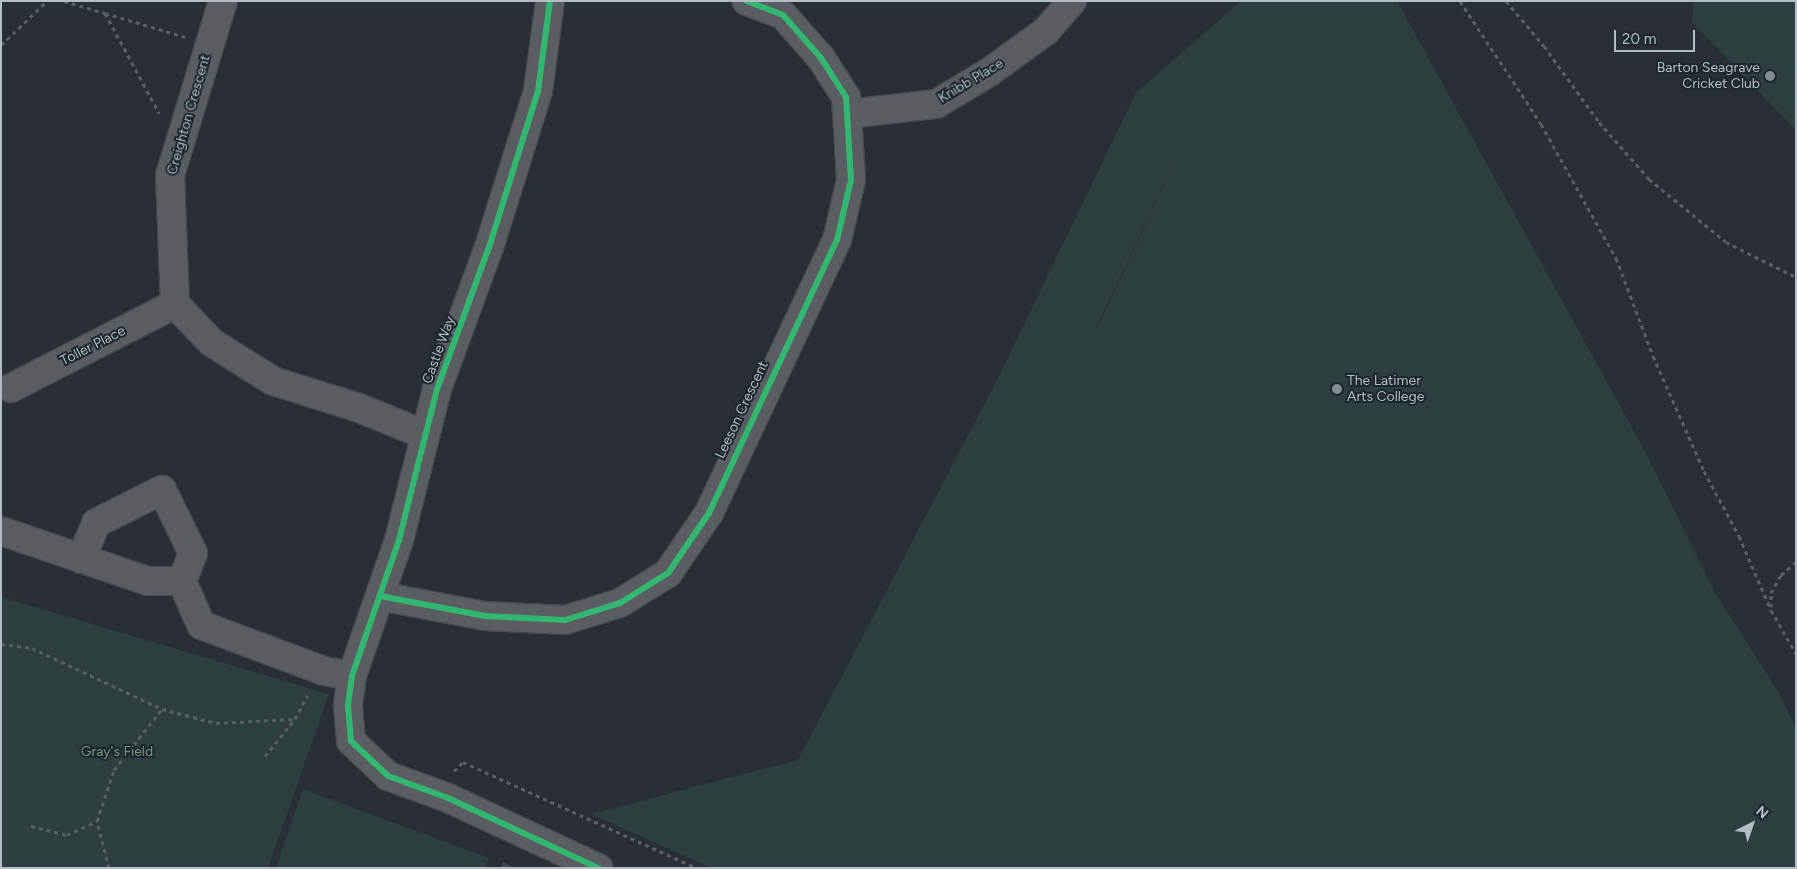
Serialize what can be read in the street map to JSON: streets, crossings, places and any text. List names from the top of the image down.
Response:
{
  "streets": {
    "street": [
      "Knibb Place",
      "Creighton Crescent",
      "Toller Place",
      "Castle Way",
      "Leeson Crescent"
    ]
  },
  "crossings": [
    ["Knibb Place", "Leeson Crescent"],
    ["Creighton Crescent", "Toller Place"],
    ["Castle Way", "Leeson Crescent"]
  ],
  "parks": ["Gray's Field"],
  "places": ["Barton Seagrave Cricket Club", "The Latimer Arts College"],
  "scale_bar": "20 m",
  "north": "top right"
}
